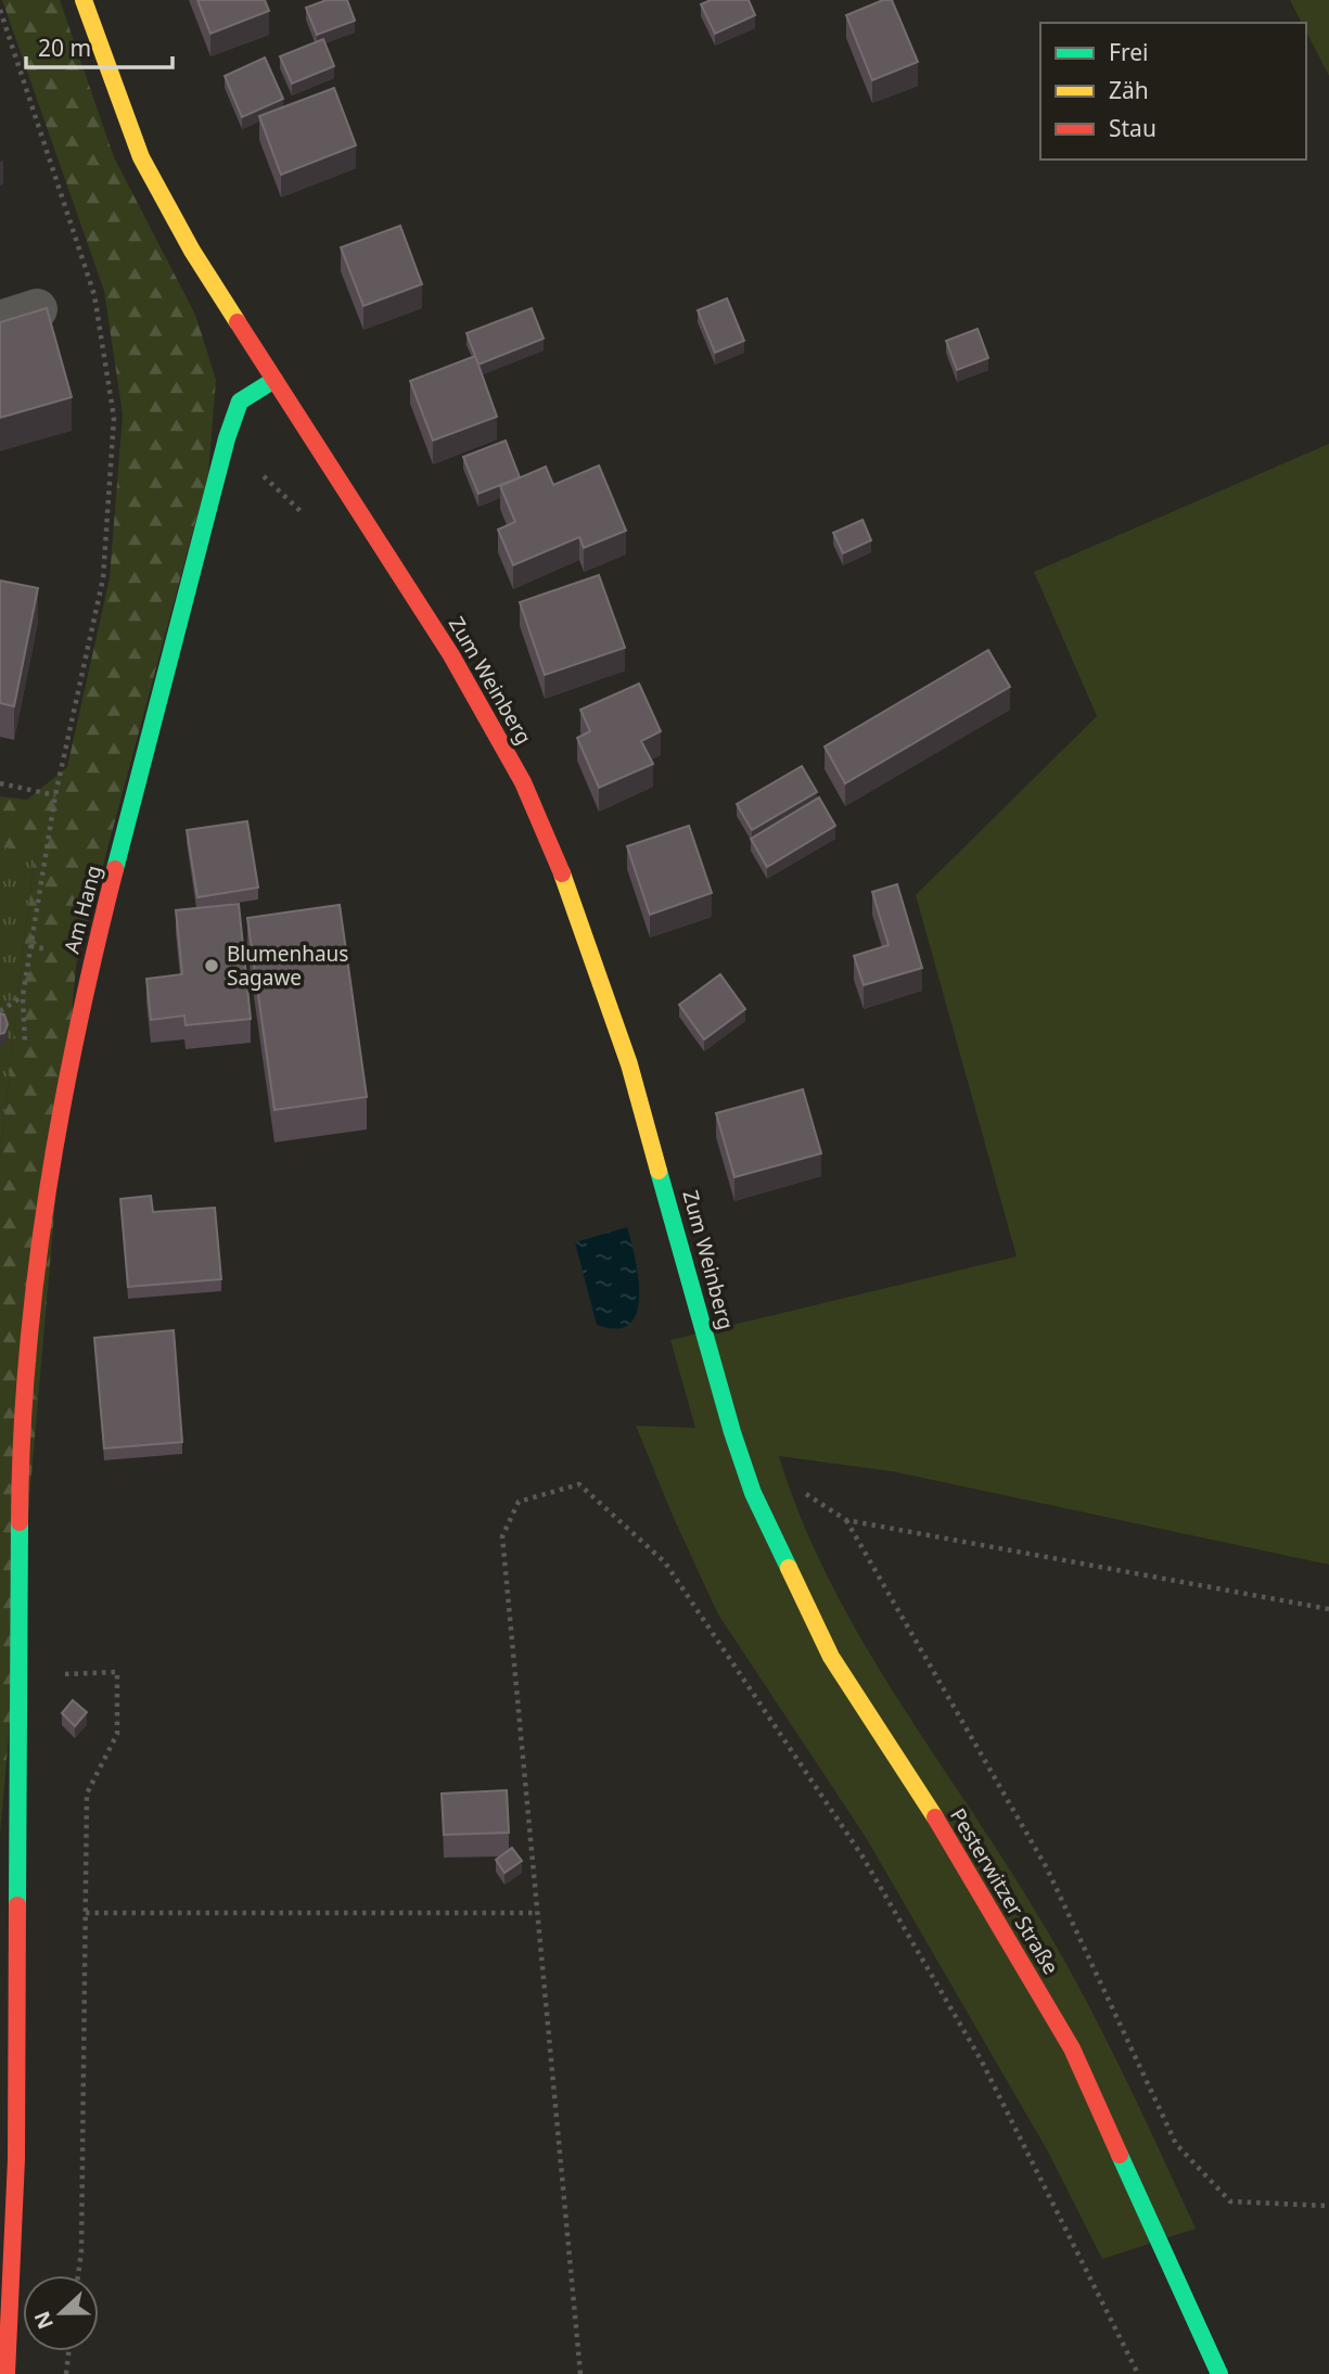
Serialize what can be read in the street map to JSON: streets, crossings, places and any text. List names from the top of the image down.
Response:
{
  "streets": {
    "street": ["Zum Weinberg", "Am Hang", "Pesterwitzer Straße"]
  },
  "crossings": [
    ["Zum Weinberg", "Am Hang"],
    ["Zum Weinberg", "Pesterwitzer Straße"]
  ],
  "places": ["Blumenhaus Sagawe"],
  "legend": ["Frei", "Zäh", "Stau"],
  "scale_bar": "20 m",
  "north": "left"
}
